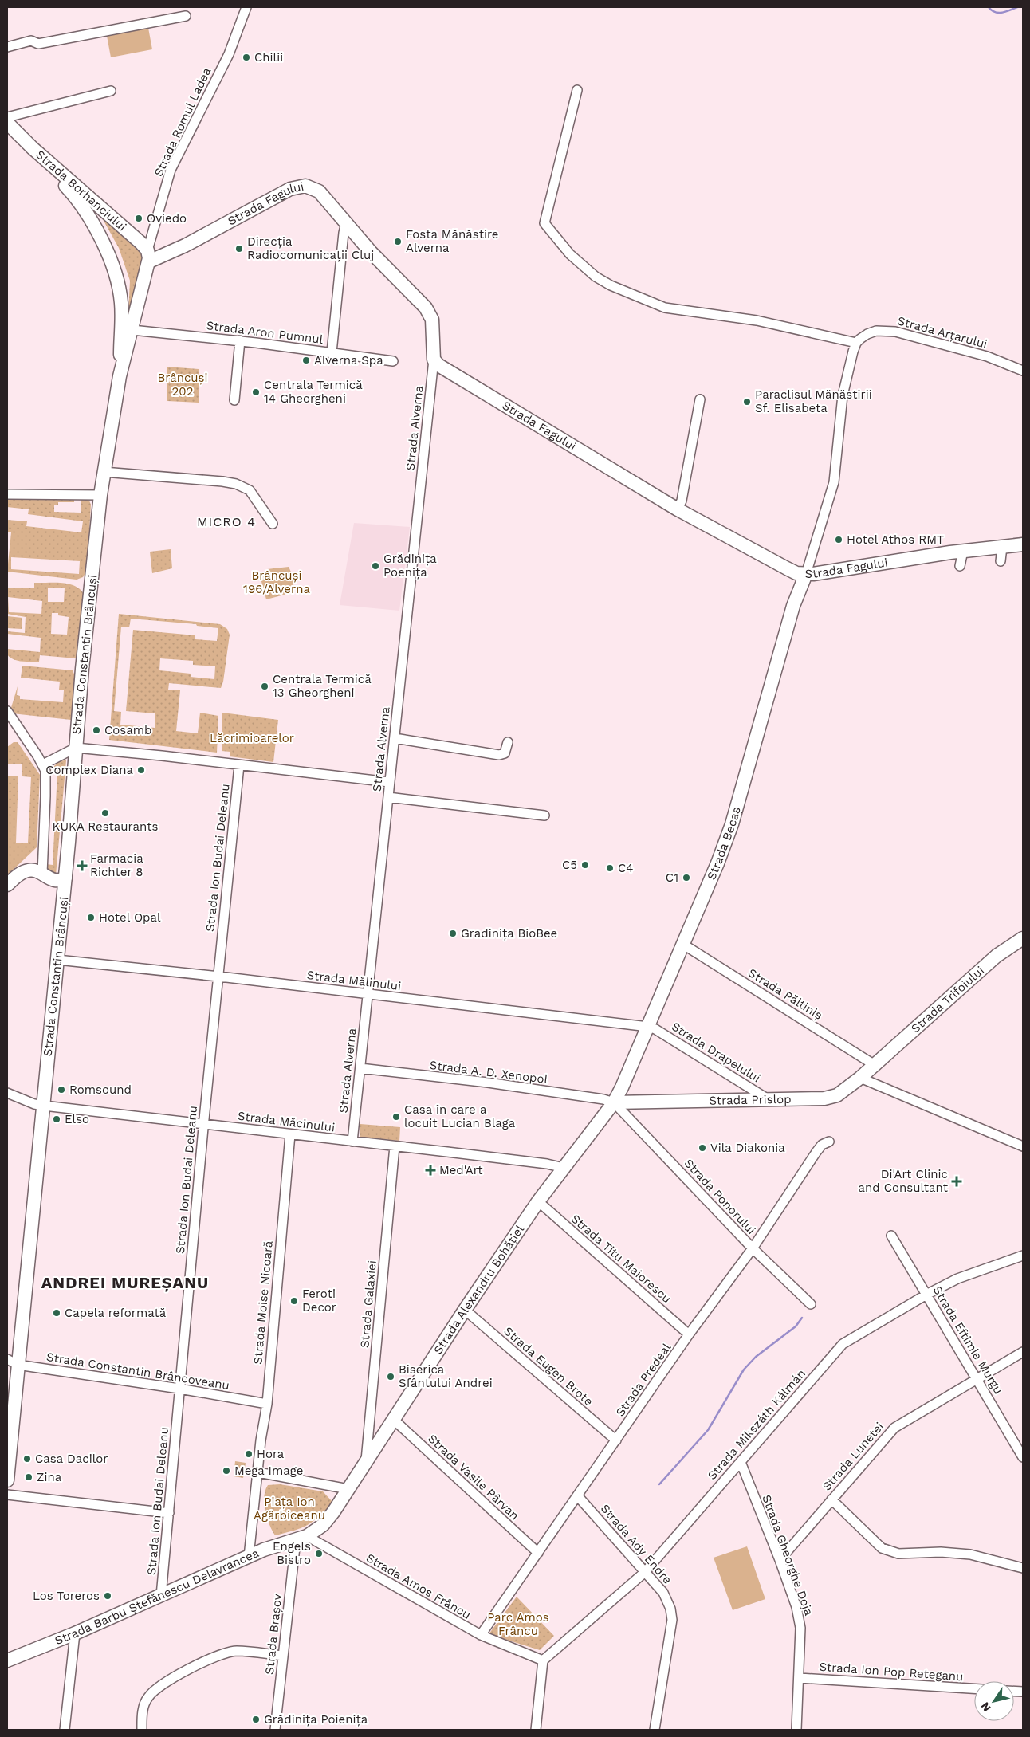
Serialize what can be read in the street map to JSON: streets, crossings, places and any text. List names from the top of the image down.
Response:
{
  "streets": {
    "main road": [
      "Strada Borhanciului",
      "Strada Fagului",
      "Strada Constantin Brâncuși",
      "Strada Becaș",
      "Strada Trifoiului",
      "Strada Prislop",
      "Strada Alexandru Bohățiel",
      "Strada Barbu Ștefănescu Delavrancea"
    ],
    "street": [
      "Strada Romul Ladea",
      "Strada Aron Pumnul",
      "Strada Arțarului",
      "Strada Alverna",
      "Strada Ion Budai Deleanu",
      "Strada Mălinului",
      "Strada Păltiniș",
      "Strada Drapelului",
      "Strada A. D. Xenopol",
      "Strada Măcinului",
      "Strada Ponorului",
      "Strada Titu Maiorescu",
      "Strada Moise Nicoară",
      "Strada Galaxiei",
      "Strada Eftimie Murgu",
      "Strada Eugen Brote",
      "Strada Constantin Brâncoveanu",
      "Strada Predeal",
      "Strada Mikszáth Kálmán",
      "Strada Lunetei",
      "Strada Vasile Pârvan",
      "Strada Ady Endre",
      "Strada Gheorghe Doja",
      "Strada Amos Frâncu",
      "Strada Brașov",
      "Strada Ion Pop Reteganu"
    ]
  },
  "crossings": [
    ["Strada Romul Ladea", "Strada Borhanciului"],
    ["Strada Romul Ladea", "Strada Fagului"],
    ["Strada Romul Ladea", "Strada Constantin Brâncuși"],
    ["Strada Borhanciului", "Strada Fagului"],
    ["Strada Borhanciului", "Strada Constantin Brâncuși"],
    ["Strada Fagului", "Strada Alverna"],
    ["Strada Fagului", "Strada Constantin Brâncuși"],
    ["Strada Fagului", "Strada Becaș"],
    ["Strada Aron Pumnul", "Strada Constantin Brâncuși"],
    ["Strada Alverna", "Strada Mălinului"],
    ["Strada Alverna", "Strada A. D. Xenopol"],
    ["Strada Alverna", "Strada Măcinului"],
    ["Strada Constantin Brâncuși", "Strada Mălinului"],
    ["Strada Constantin Brâncuși", "Strada Măcinului"],
    ["Strada Constantin Brâncuși", "Strada Constantin Brâncoveanu"],
    ["Strada Becaș", "Strada Mălinului"],
    ["Strada Becaș", "Strada Păltiniș"],
    ["Strada Becaș", "Strada Drapelului"],
    ["Strada Becaș", "Strada A. D. Xenopol"],
    ["Strada Becaș", "Strada Prislop"],
    ["Strada Becaș", "Strada Ponorului"],
    ["Strada Becaș", "Strada Alexandru Bohățiel"],
    ["Strada Ion Budai Deleanu", "Strada Mălinului"],
    ["Strada Ion Budai Deleanu", "Strada Măcinului"],
    ["Strada Ion Budai Deleanu", "Strada Constantin Brâncoveanu"],
    ["Strada Ion Budai Deleanu", "Strada Barbu Ștefănescu Delavrancea"],
    ["Strada Mălinului", "Strada Drapelului"],
    ["Strada Păltiniș", "Strada Trifoiului"],
    ["Strada Păltiniș", "Strada Prislop"],
    ["Strada Trifoiului", "Strada Prislop"],
    ["Strada Drapelului", "Strada Prislop"],
    ["Strada A. D. Xenopol", "Strada Prislop"],
    ["Strada A. D. Xenopol", "Strada Ponorului"],
    ["Strada A. D. Xenopol", "Strada Alexandru Bohățiel"],
    ["Strada Prislop", "Strada Ponorului"],
    ["Strada Prislop", "Strada Alexandru Bohățiel"],
    ["Strada Măcinului", "Strada Alexandru Bohățiel"],
    ["Strada Măcinului", "Strada Moise Nicoară"],
    ["Strada Măcinului", "Strada Galaxiei"],
    ["Strada Ponorului", "Strada Alexandru Bohățiel"],
    ["Strada Ponorului", "Strada Predeal"],
    ["Strada Titu Maiorescu", "Strada Alexandru Bohățiel"],
    ["Strada Titu Maiorescu", "Strada Predeal"],
    ["Strada Alexandru Bohățiel", "Strada Galaxiei"],
    ["Strada Alexandru Bohățiel", "Strada Eugen Brote"],
    ["Strada Alexandru Bohățiel", "Strada Vasile Pârvan"],
    ["Strada Alexandru Bohățiel", "Strada Amos Frâncu"],
    ["Strada Alexandru Bohățiel", "Strada Barbu Ștefănescu Delavrancea"],
    ["Strada Alexandru Bohățiel", "Strada Brașov"],
    ["Strada Moise Nicoară", "Strada Constantin Brâncoveanu"],
    ["Strada Eftimie Murgu", "Strada Mikszáth Kálmán"],
    ["Strada Eftimie Murgu", "Strada Lunetei"],
    ["Strada Eugen Brote", "Strada Predeal"],
    ["Strada Predeal", "Strada Vasile Pârvan"],
    ["Strada Predeal", "Strada Ady Endre"],
    ["Strada Predeal", "Strada Amos Frâncu"],
    ["Strada Mikszáth Kálmán", "Strada Ady Endre"],
    ["Strada Mikszáth Kálmán", "Strada Gheorghe Doja"],
    ["Strada Mikszáth Kálmán", "Strada Amos Frâncu"],
    ["Strada Lunetei", "Strada Gheorghe Doja"],
    ["Strada Gheorghe Doja", "Strada Ion Pop Reteganu"],
    ["Strada Amos Frâncu", "Strada Barbu Ștefănescu Delavrancea"],
    ["Strada Amos Frâncu", "Strada Brașov"],
    ["Strada Barbu Ștefănescu Delavrancea", "Strada Brașov"]
  ],
  "districts": ["MICRO 4", "ANDREI MUREȘANU"],
  "parks": [
    "Brâncuși 202",
    "Brâncuși 196/Alverna",
    "Lăcrimioarelor",
    "Piața Ion Agârbiceanu",
    "Parc Amos Frâncu"
  ],
  "places": {
    "other": [
      "Chilii",
      "Oviedo",
      "Fosta Mănăstire Alverna",
      "Direcția Radiocomunicații Cluj",
      "Alverna Spa",
      "Centrala Termică 14 Gheorgheni",
      "Paraclisul Mănăstirii Sf. Elisabeta",
      "Hotel Athos RMT",
      "Grădinița Poenița",
      "Centrala Termică 13 Gheorgheni",
      "Cosamb",
      "Complex Diana",
      "KUKA Restaurants",
      "C5",
      "C4",
      "C1",
      "Hotel Opal",
      "Gradinița BioBee",
      "Romsound",
      "Casa în care a locuit Lucian Blaga",
      "Elso",
      "Vila Diakonia",
      "Feroti Decor",
      "Capela reformată",
      "Biserica Sfântului Andrei",
      "Hora",
      "Casa Dacilor",
      "Mega Image",
      "Zina",
      "Engels Bistro",
      "Los Toreros",
      "Grădinița Poienița"
    ],
    "health": ["Farmacia Richter 8", "Med'Art", "Di'Art Clinic and Consultant"]
  },
  "north": "bottom left"
}
